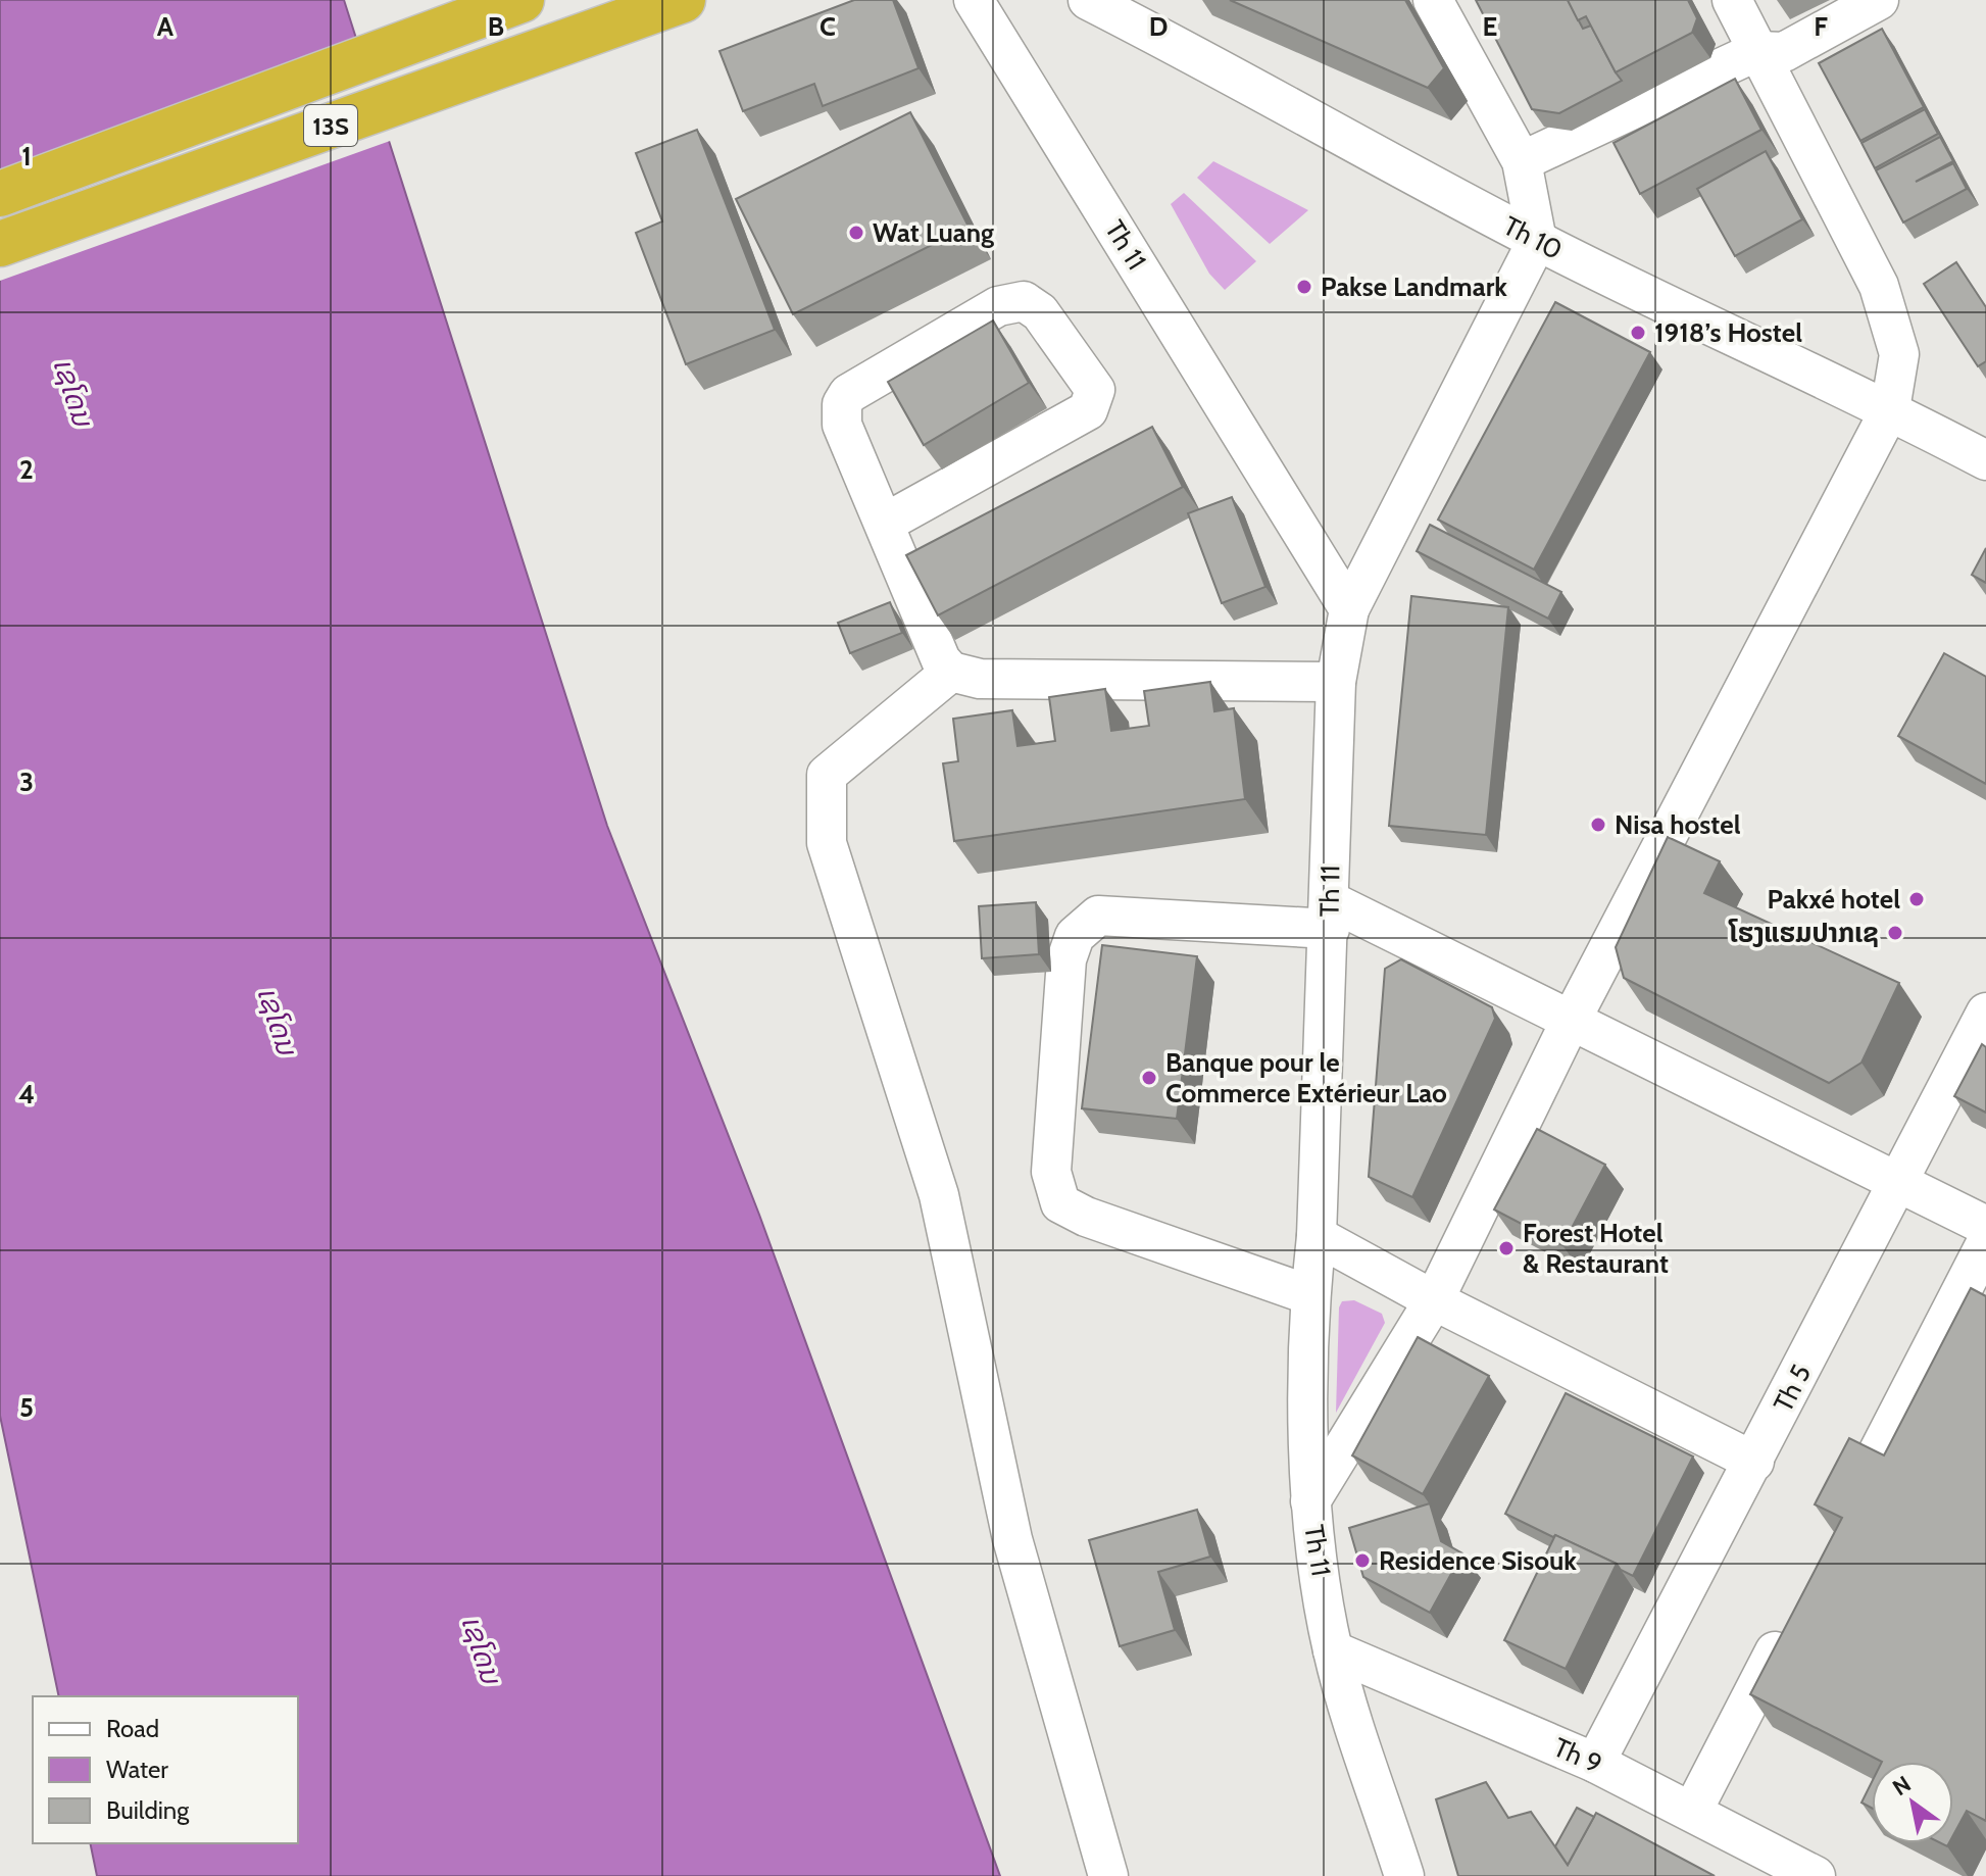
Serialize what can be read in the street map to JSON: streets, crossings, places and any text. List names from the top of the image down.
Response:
{
  "streets": {
    "highway": ["13S"],
    "street": [
      "Th 10",
      "Th 11",
      "Th 5",
      "Th 9"
    ]
  },
  "crossings": [
    ["Th 11", "Th 9"],
    ["Th 5", "Th 9"]
  ],
  "water": ["ເຊໂດນ"],
  "places": [
    "Wat Luang",
    "Pakse Landmark",
    "1918’s Hostel",
    "Nisa hostel",
    "Pakxé hotel",
    "ໂຮງແຮມປາກເຊ",
    "Banque pour le Commerce Extérieur Lao",
    "Forest Hotel & Restaurant",
    "Residence Sisouk"
  ],
  "legend": ["Road", "Water", "Building"],
  "north": "top left",
  "grid": {
    "columns": [
      "A",
      "B",
      "C",
      "D",
      "E",
      "F"
    ],
    "rows": [
      "1",
      "2",
      "3",
      "4",
      "5"
    ]
  }
}
